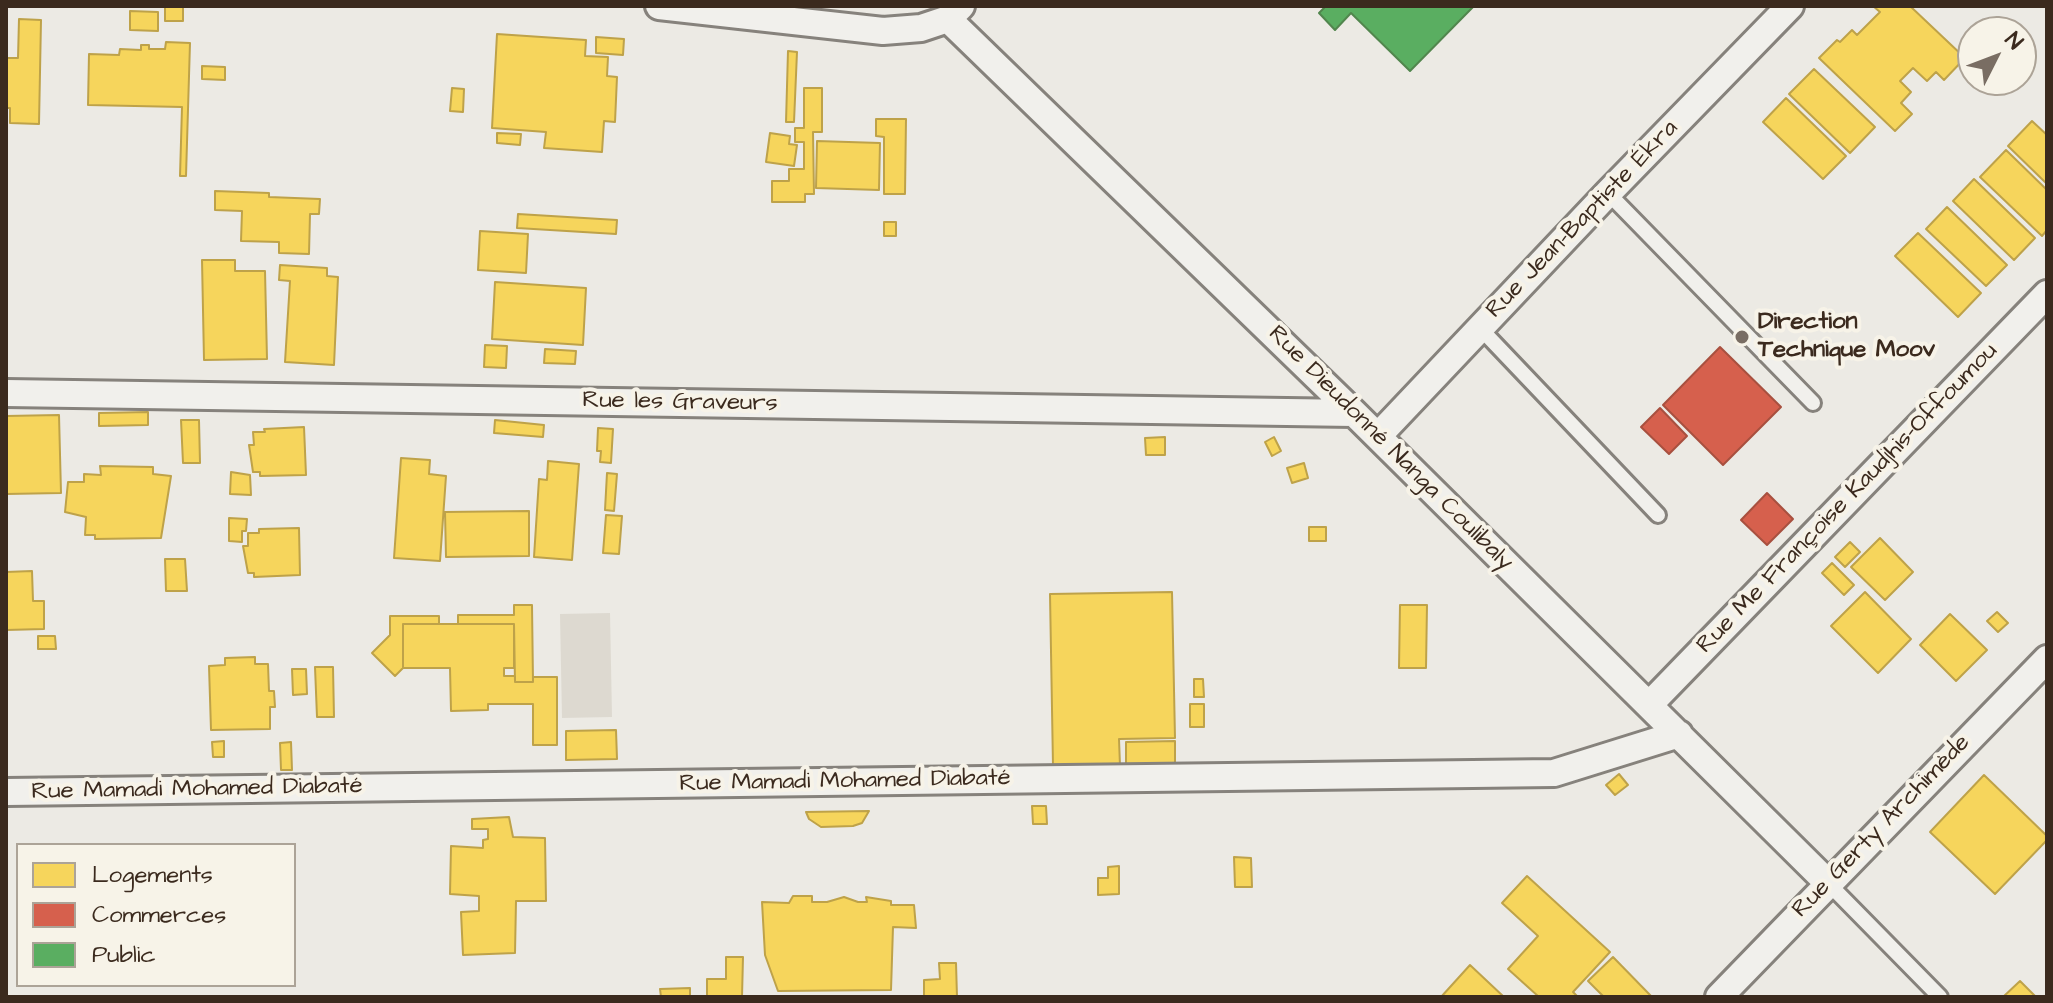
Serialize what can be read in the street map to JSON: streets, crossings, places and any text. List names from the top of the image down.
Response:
{
  "streets": {
    "street": [
      "Rue Jean-Baptiste Ékra",
      "Rue les Graveurs",
      "Rue Dieudonné Nanga Coulibaly",
      "Rue Me Françoise Kaudjhis-Offoumou",
      "Rue Mamadi Mohamed Diabaté",
      "Rue Gerty Archimède"
    ]
  },
  "crossings": [
    ["Rue Jean-Baptiste Ékra", "Rue Dieudonné Nanga Coulibaly"],
    ["Rue les Graveurs", "Rue Dieudonné Nanga Coulibaly"],
    ["Rue Dieudonné Nanga Coulibaly", "Rue Me Françoise Kaudjhis-Offoumou"],
    ["Rue Dieudonné Nanga Coulibaly", "Rue Mamadi Mohamed Diabaté"],
    ["Rue Dieudonné Nanga Coulibaly", "Rue Gerty Archimède"]
  ],
  "places": ["Direction Technique Moov"],
  "legend": ["Logements", "Commerces", "Public"],
  "north": "top right"
}
